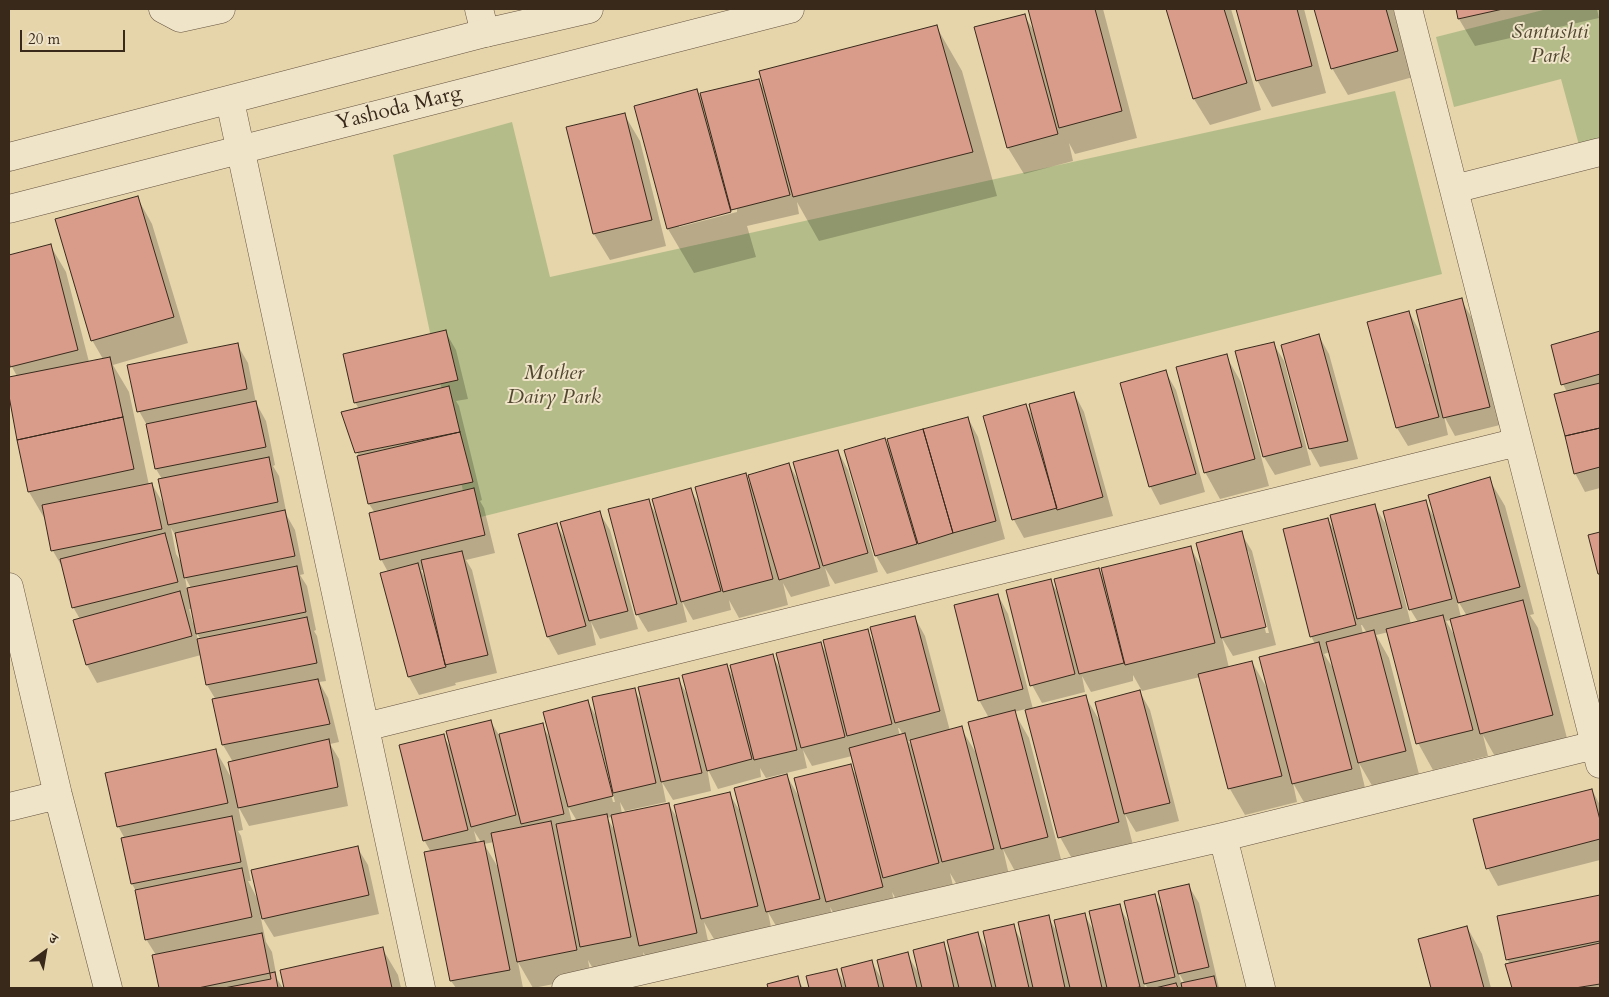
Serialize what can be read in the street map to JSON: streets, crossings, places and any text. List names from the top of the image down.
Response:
{
  "streets": {
    "street": ["Yashoda Marg"]
  },
  "parks": ["Santushti Park", "Mother Dairy Park"],
  "scale_bar": "20 m",
  "north": "top right"
}
